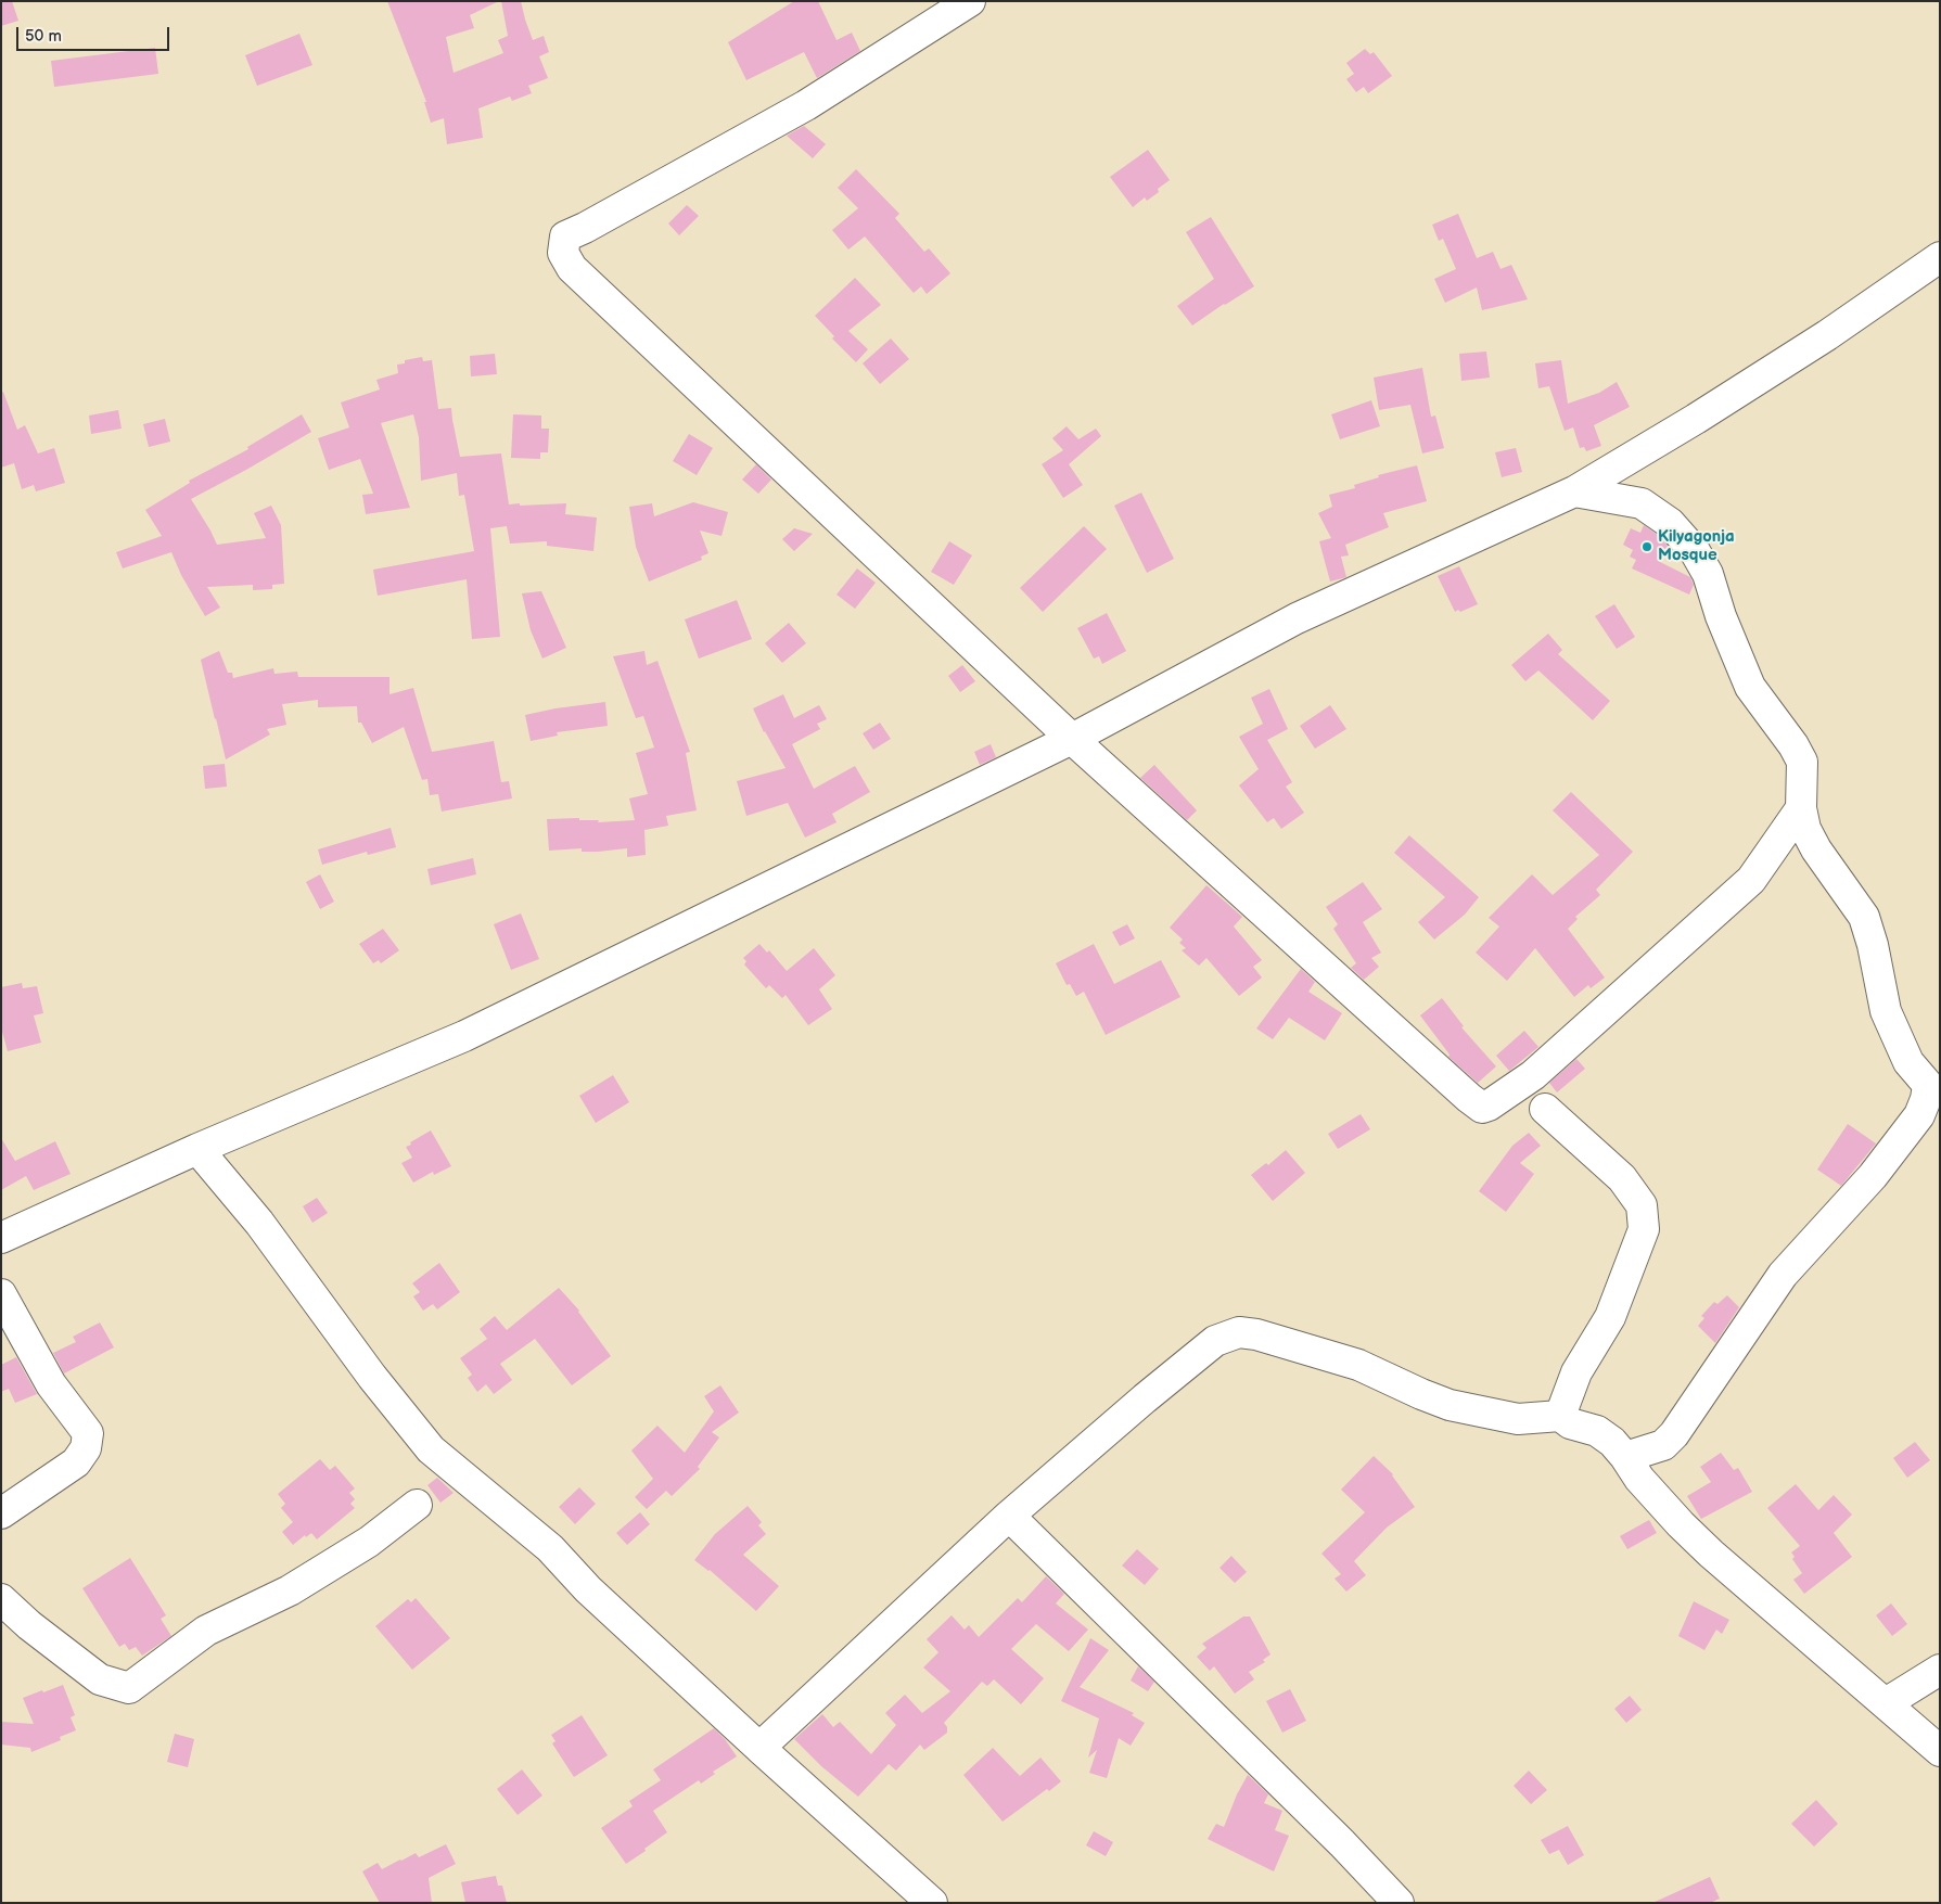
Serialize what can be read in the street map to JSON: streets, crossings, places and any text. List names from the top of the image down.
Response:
{
  "places": ["Kilyagonja Mosque"],
  "scale_bar": "50 m"
}
